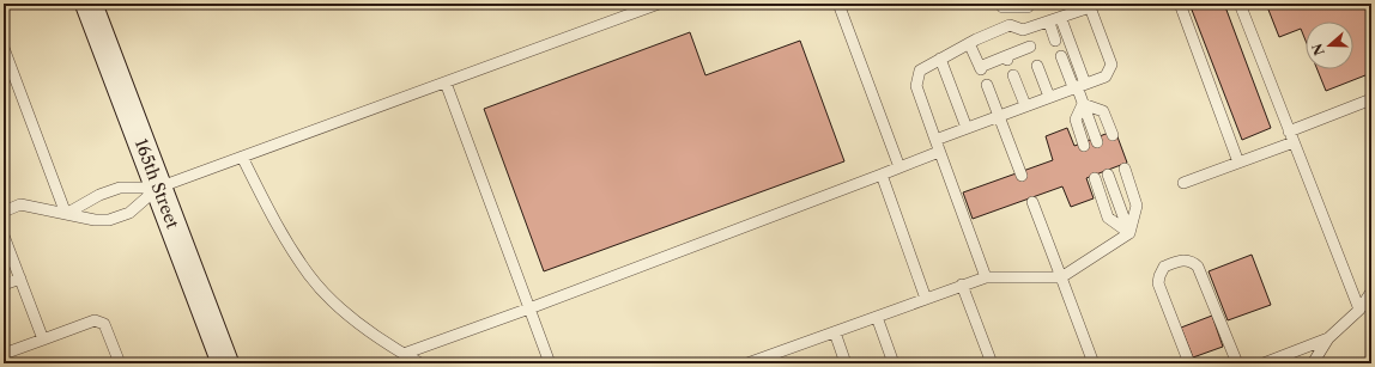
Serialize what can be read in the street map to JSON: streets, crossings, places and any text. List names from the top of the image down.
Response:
{
  "streets": {
    "main road": ["165th Street"]
  },
  "north": "left"
}
